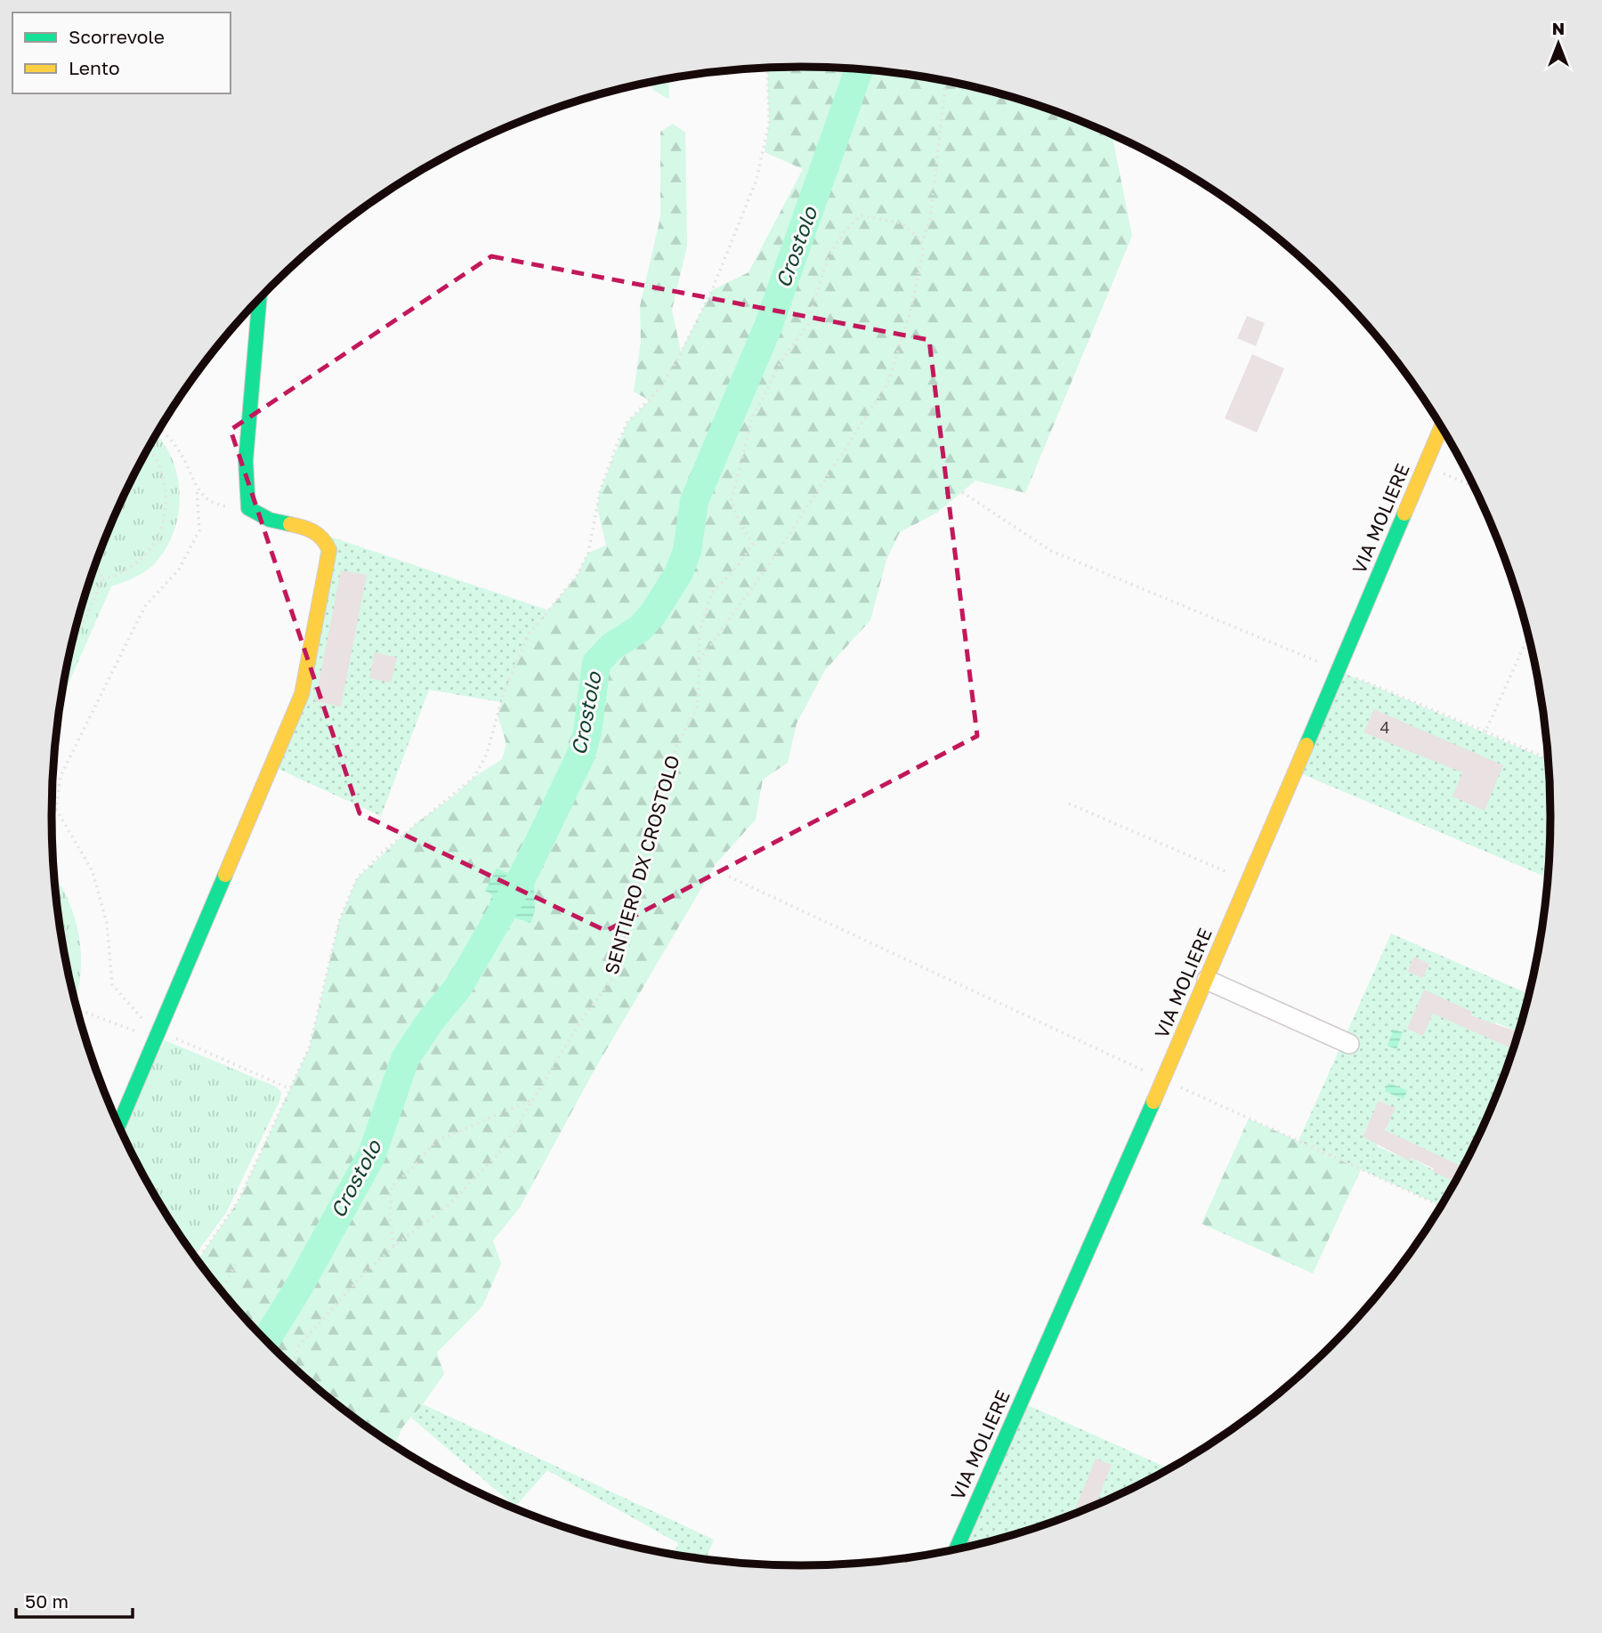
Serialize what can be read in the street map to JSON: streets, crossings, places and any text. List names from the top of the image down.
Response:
{
  "streets": {
    "street": ["VIA MOLIERE"],
    "path": ["SENTIERO DX CROSTOLO"]
  },
  "water": ["Crostolo"],
  "house_numbers": ["4"],
  "legend": ["Scorrevole", "Lento"],
  "scale_bar": "50 m",
  "north": "top"
}
